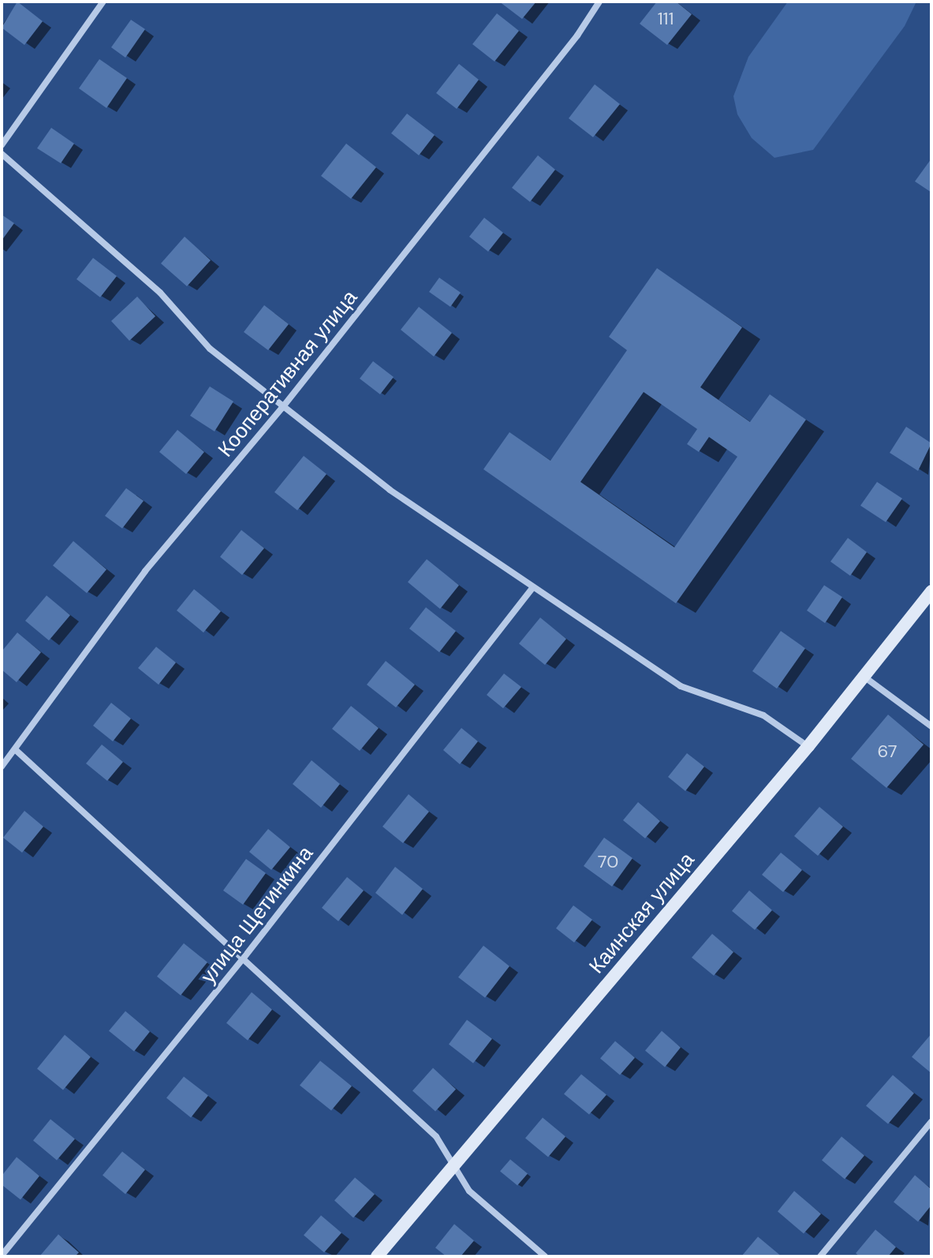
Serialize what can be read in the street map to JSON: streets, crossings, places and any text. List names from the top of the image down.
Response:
{
  "streets": {
    "main road": ["Каинская улица"],
    "street": ["Кооперативная улица", "улица Щетинкина"]
  },
  "house_numbers": ["111", "67", "70"]
}
